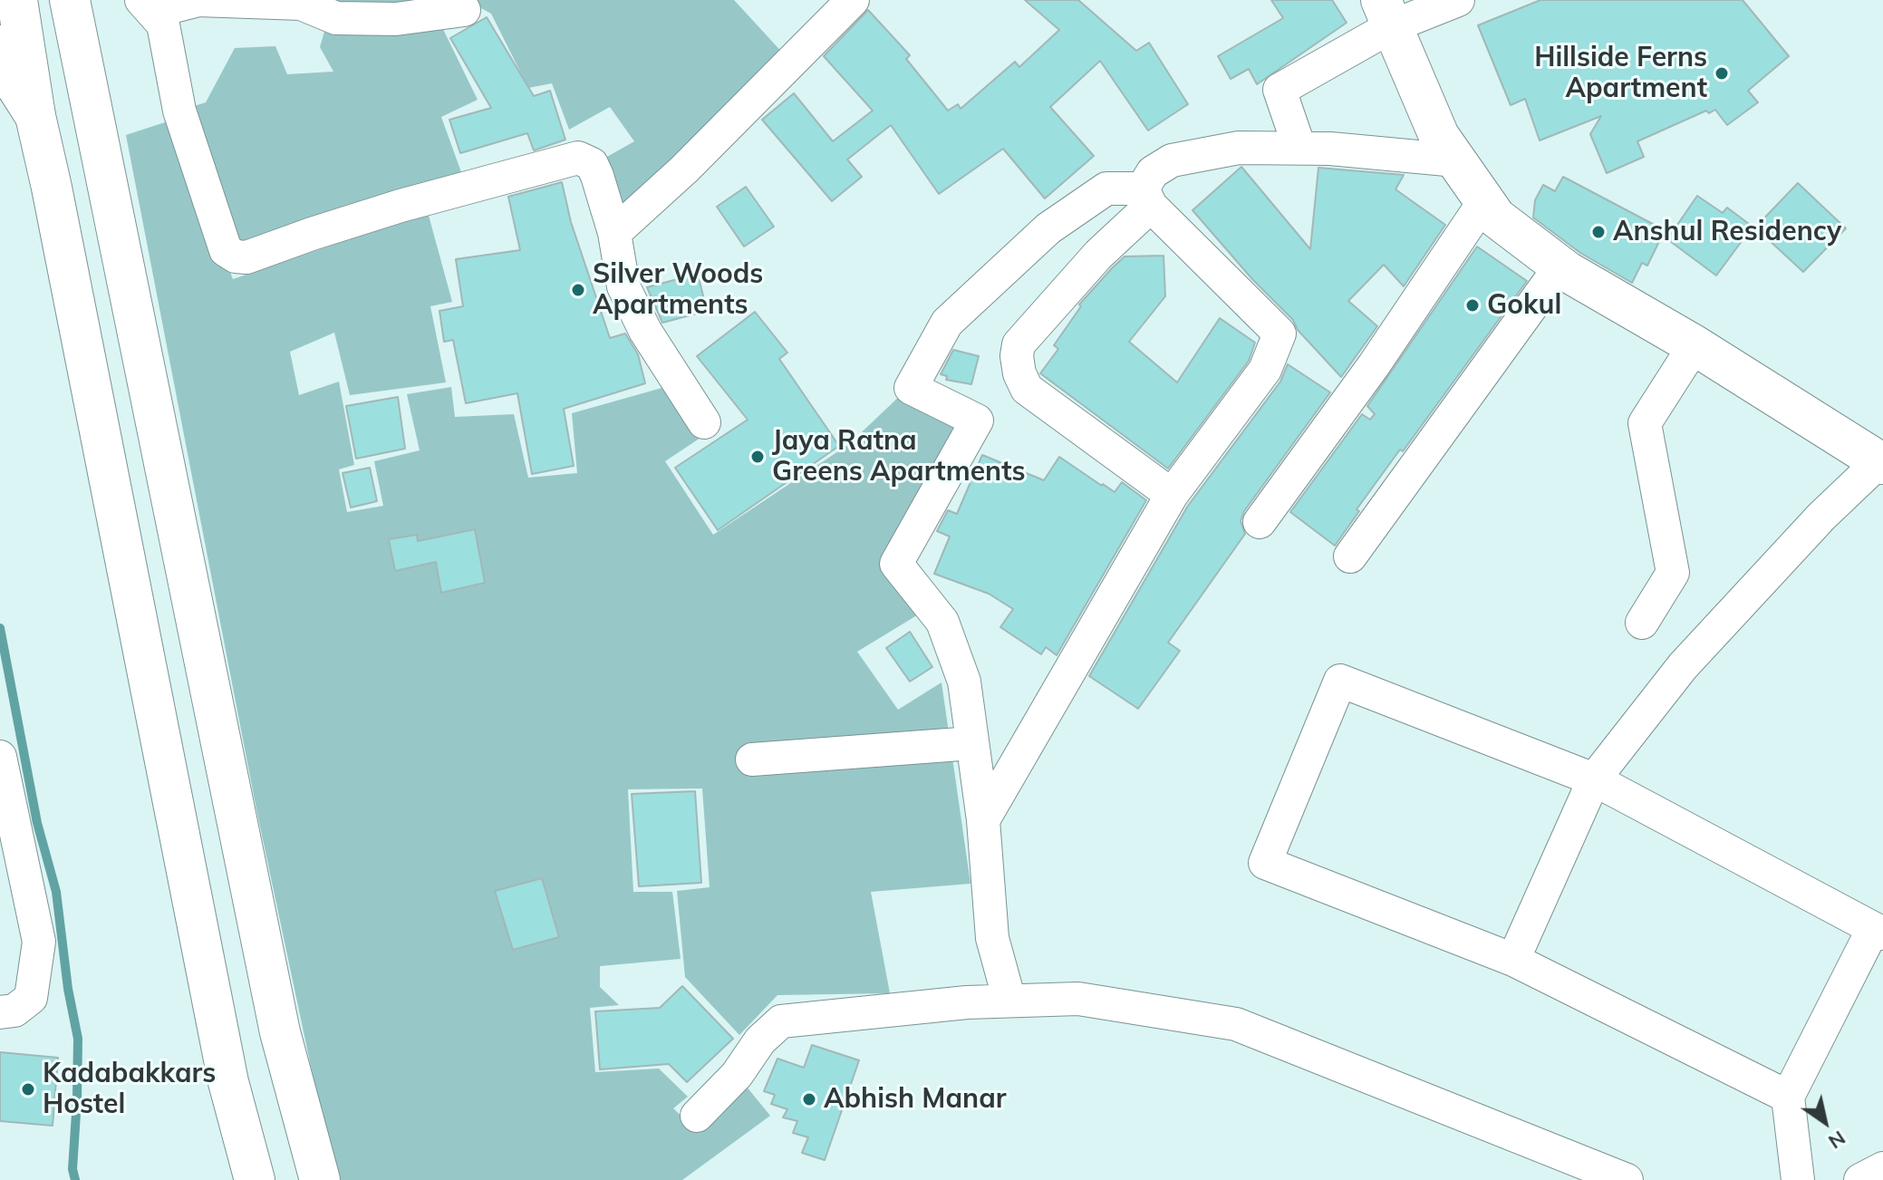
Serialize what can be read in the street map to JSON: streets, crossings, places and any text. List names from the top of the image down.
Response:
{
  "places": [
    "Hillside Ferns Apartment",
    "Anshul Residency",
    "Silver Woods Apartments",
    "Gokul",
    "Jaya Ratna Greens Apartments",
    "Kadabakkars Hostel",
    "Abhish Manar"
  ],
  "north": "bottom right"
}
